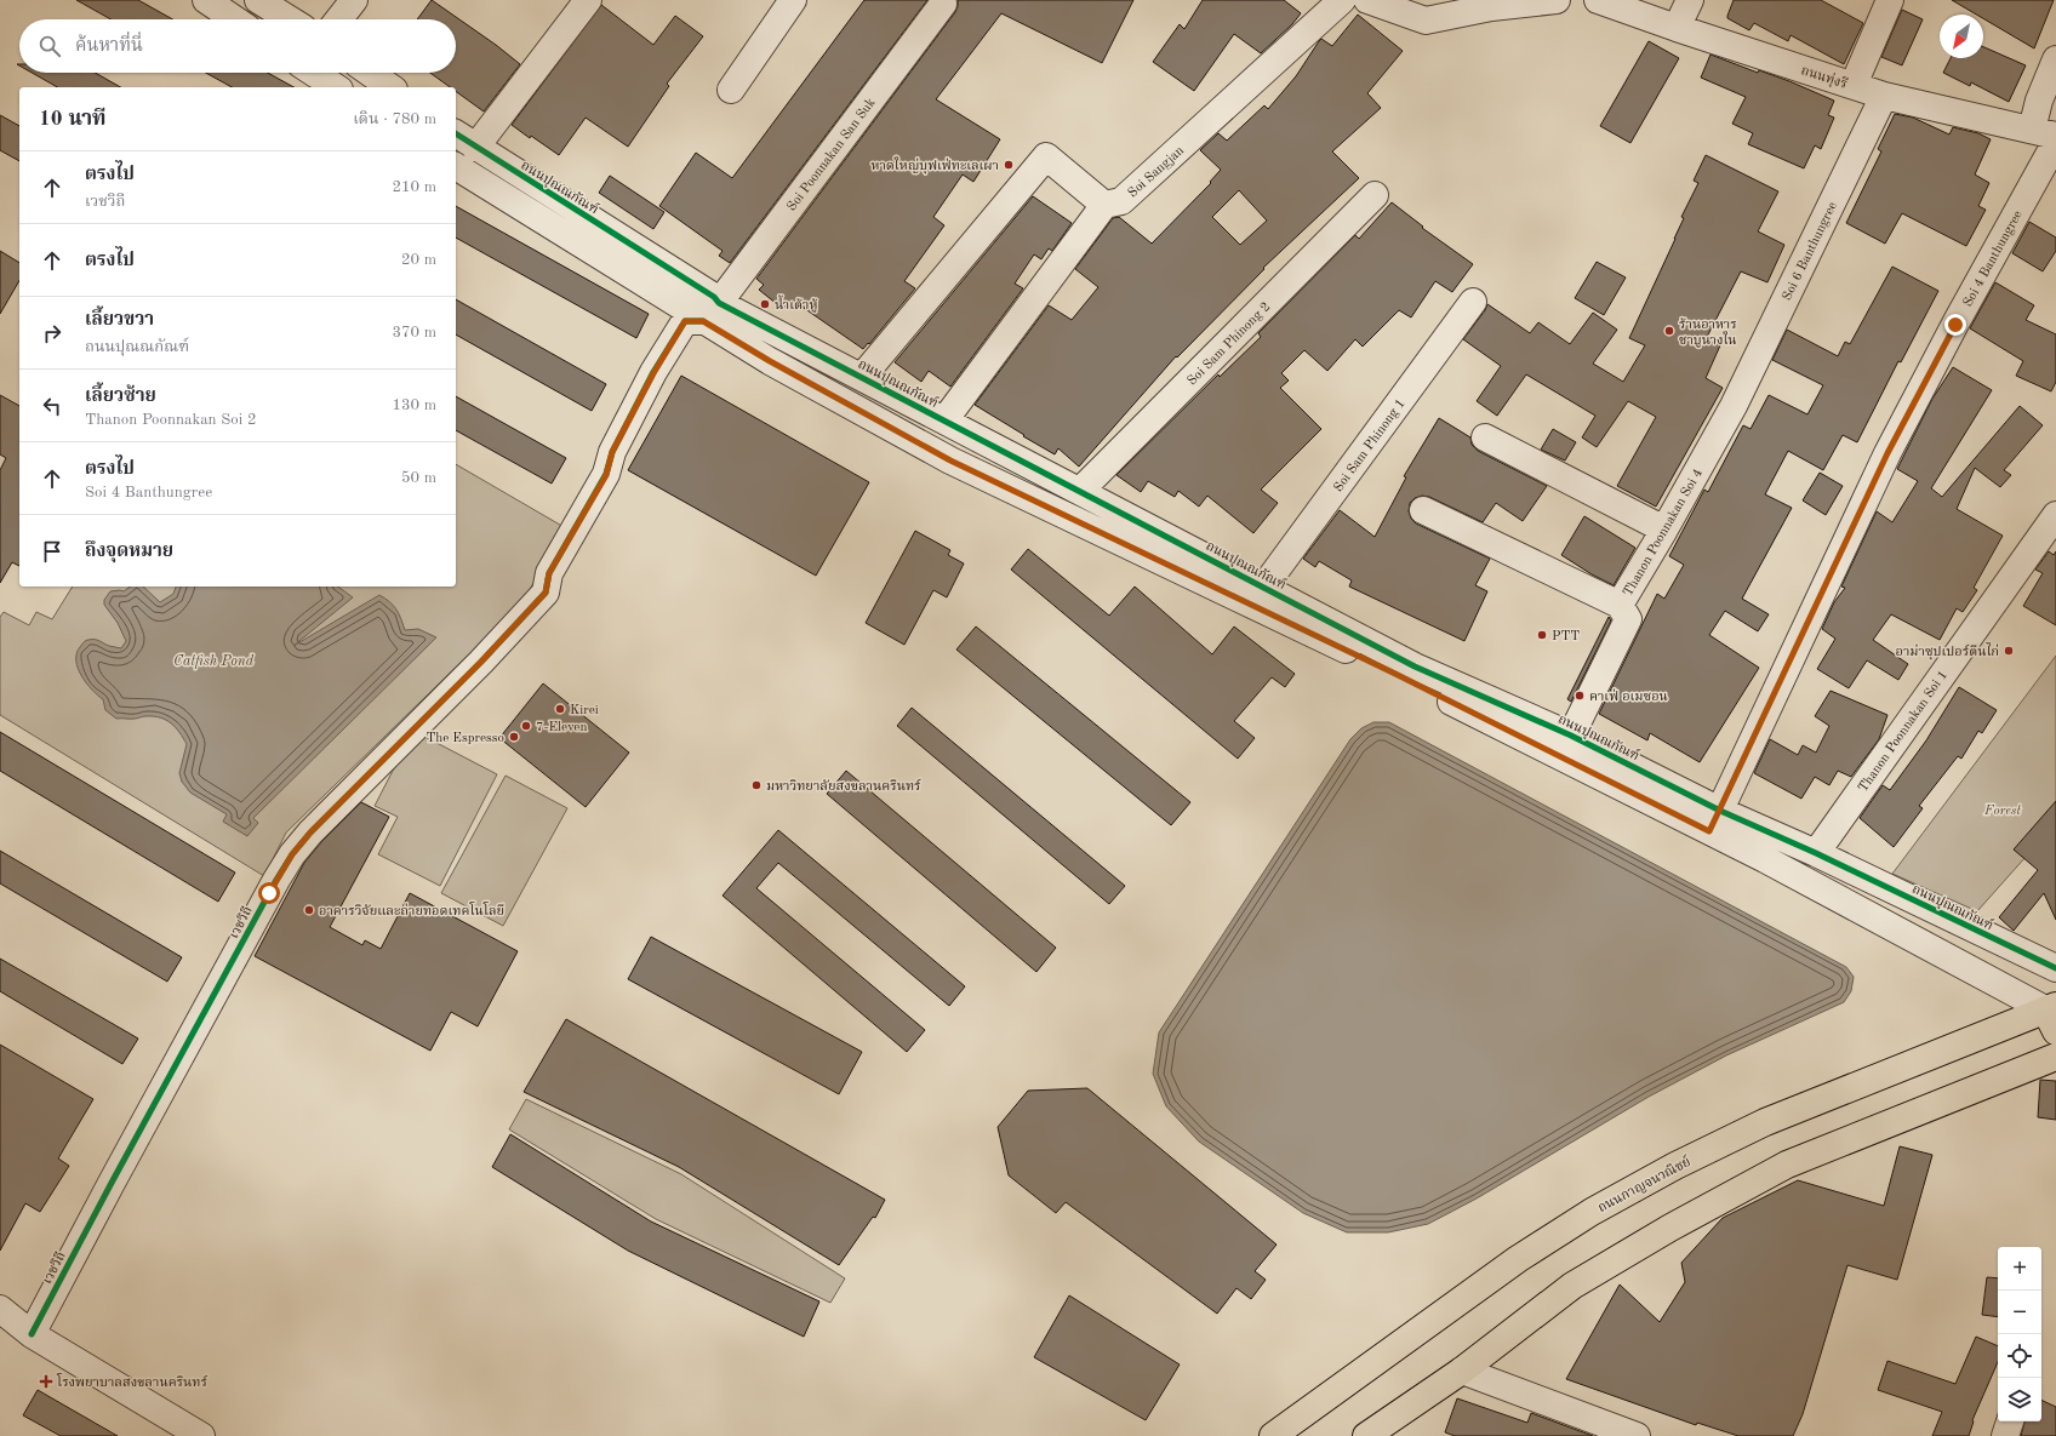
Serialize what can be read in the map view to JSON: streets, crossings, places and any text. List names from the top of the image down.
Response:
{
  "streets": {
    "main road": ["ถนนกาญจนวณิชย์"],
    "street": [
      "ถนนทุ่งรี",
      "Soi Poonnakan San Suk",
      "Soi Sangjan",
      "ถนนปุณณกัณฑ์",
      "Soi 6 Banthungree",
      "Soi 4 Banthungree",
      "Soi Sam Phinong 2",
      "Soi Sam Phinong 1",
      "Thanon Poonnakan Soi 4",
      "Thanon Poonnakan Soi 1",
      "เวชวิถี"
    ]
  },
  "crossings": [
    ["ถนนทุ่งรี", "Soi 6 Banthungree"],
    ["Soi Poonnakan San Suk", "ถนนปุณณกัณฑ์"],
    ["Soi Poonnakan San Suk", "เวชวิถี"],
    ["ถนนปุณณกัณฑ์", "Soi 4 Banthungree"],
    ["ถนนปุณณกัณฑ์", "Soi Sam Phinong 2"],
    ["ถนนปุณณกัณฑ์", "Soi Sam Phinong 1"],
    ["ถนนปุณณกัณฑ์", "Thanon Poonnakan Soi 4"],
    ["ถนนปุณณกัณฑ์", "Thanon Poonnakan Soi 1"],
    ["ถนนปุณณกัณฑ์", "เวชวิถี"],
    ["ถนนปุณณกัณฑ์", "ถนนกาญจนวณิชย์"],
    ["Soi 6 Banthungree", "Thanon Poonnakan Soi 4"]
  ],
  "water": ["Catfish Pond"],
  "parks": ["Forest"],
  "places": {
    "other": [
      "หาดใหญ่บุฟเฟ่ทะเลเผา",
      "น้ำเต้าหู้",
      "ร้านอาหาร ชาบูนางใน",
      "PTT",
      "อาม่าซุปเปอร์ตีนไก่",
      "คาเฟ่ อเมซอน",
      "Kirei",
      "7-Eleven",
      "The Espresso",
      "มหาวิทยาลัยสงขลานครินทร์",
      "อาคารวิจัยและถ่ายทอดเทคโนโลยี"
    ],
    "health": ["โรงพยาบาลสงขลานครินทร์"]
  },
  "north": "bottom left",
  "page": {
    "search": "ค้นหาที่นี่",
    "heading": ["10 นาที", "เดิน · 780 m"],
    "list": [
      ["ตรงไป", "เวชวิถี", "210 m"],
      ["ตรงไป", "20 m"],
      ["เลี้ยวขวา", "ถนนปุณณกัณฑ์", "370 m"],
      ["เลี้ยวซ้าย", "Thanon Poonnakan Soi 2", "130 m"],
      ["ตรงไป", "Soi 4 Banthungree", "50 m"],
      "ถึงจุดหมาย"
    ],
    "map_buttons": ["+", "−"]
  }
}
